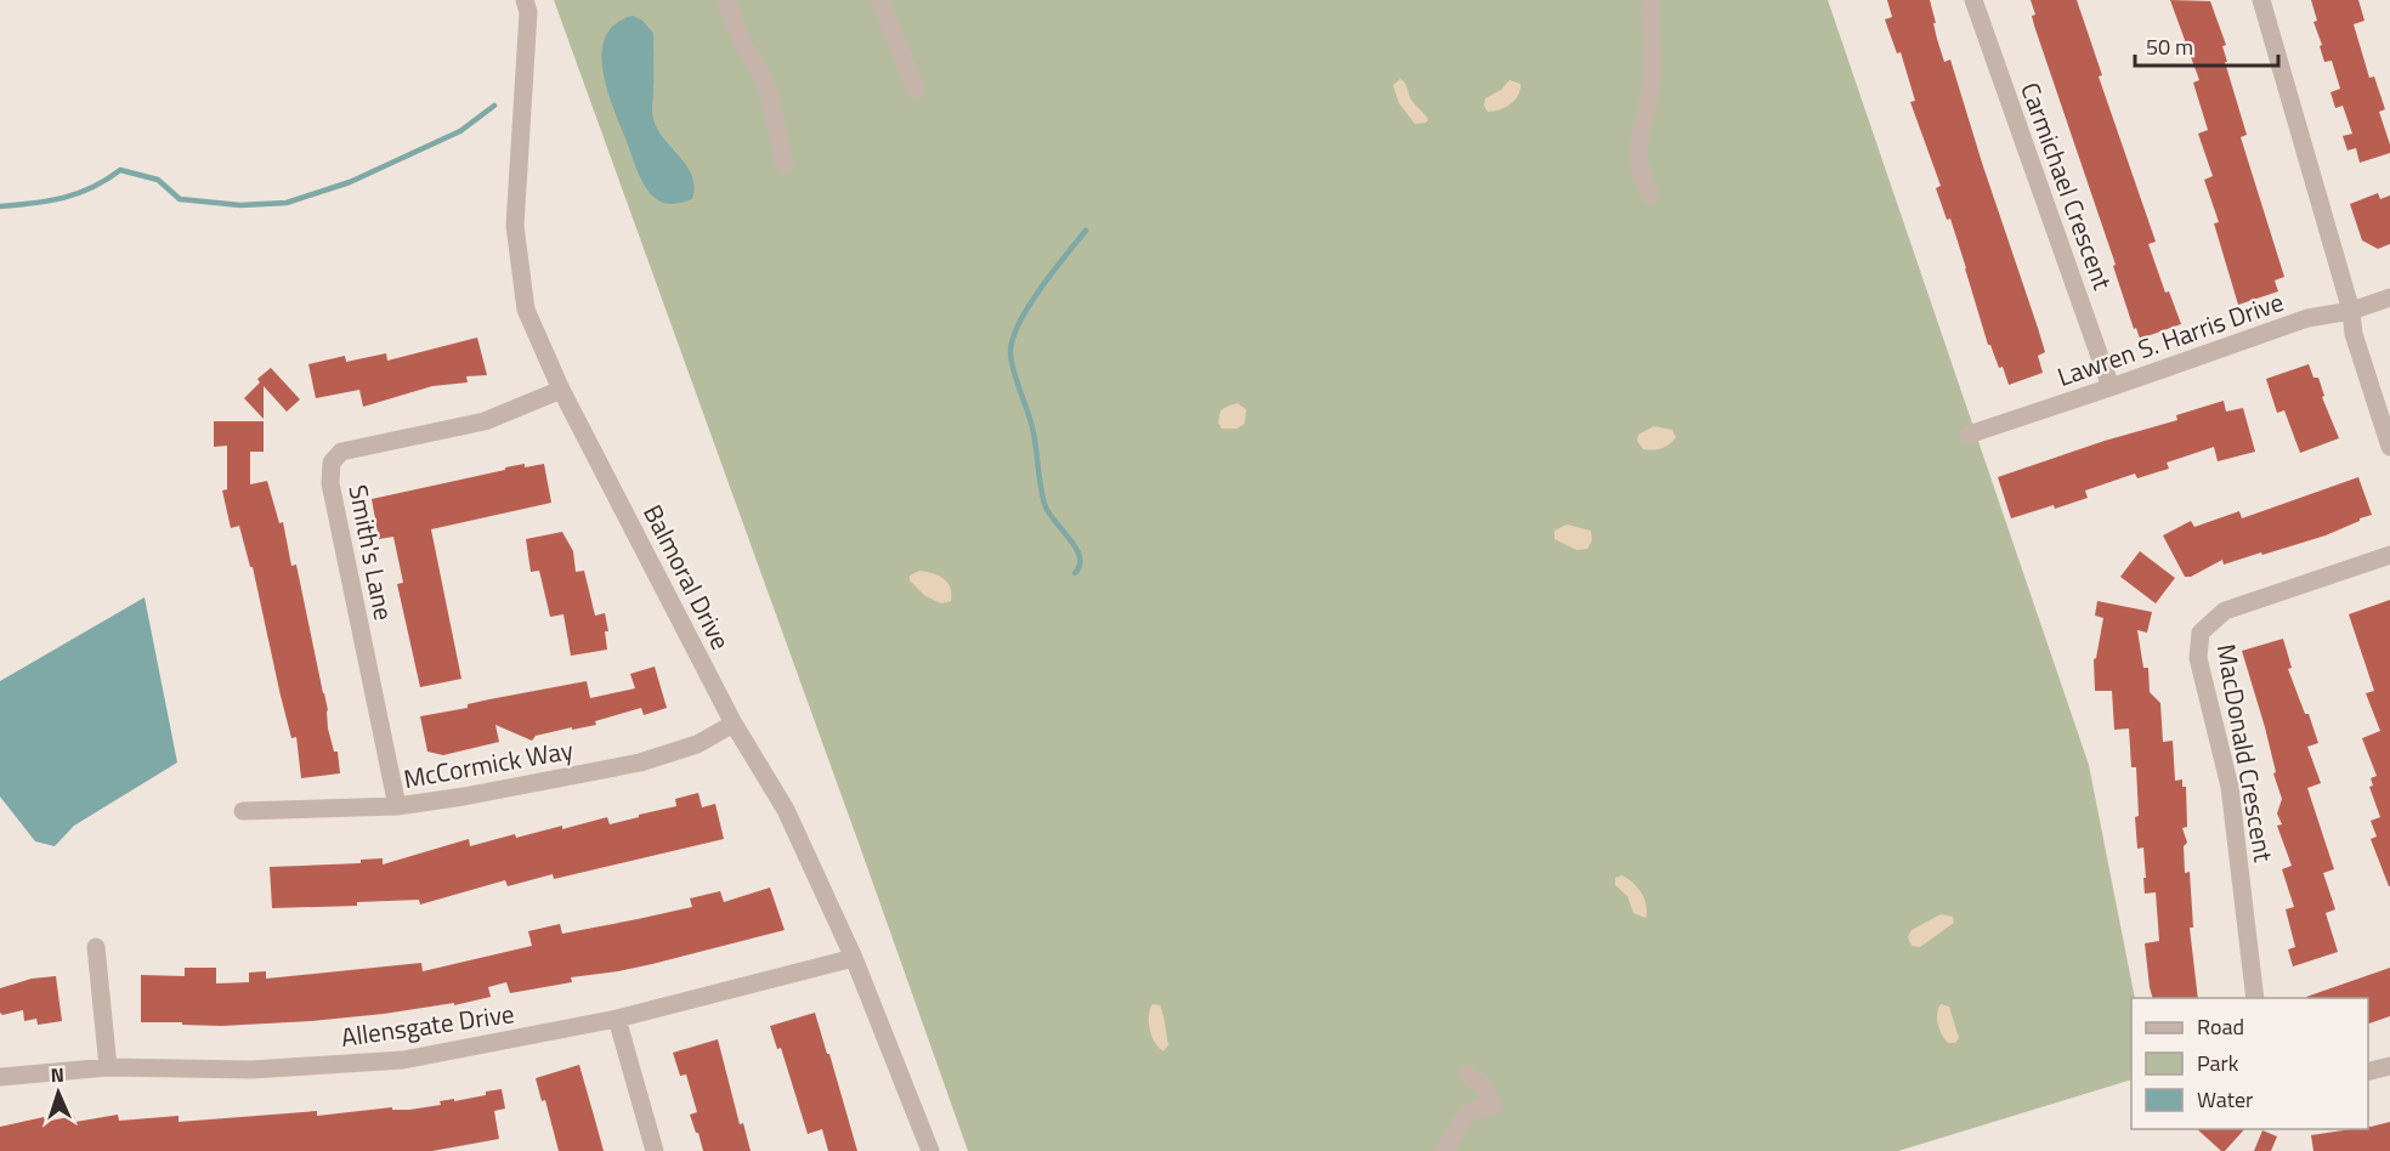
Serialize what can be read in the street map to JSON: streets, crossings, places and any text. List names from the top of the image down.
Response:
{
  "streets": {
    "street": [
      "Carmichael Crescent",
      "Lawren S. Harris Drive",
      "Smith's Lane",
      "Balmoral Drive",
      "MacDonald Crescent",
      "McCormick Way",
      "Allensgate Drive"
    ]
  },
  "crossings": [
    ["Carmichael Crescent", "Lawren S. Harris Drive"],
    ["Smith's Lane", "Balmoral Drive"],
    ["Smith's Lane", "McCormick Way"],
    ["Balmoral Drive", "McCormick Way"],
    ["Balmoral Drive", "Allensgate Drive"]
  ],
  "legend": ["Road", "Park", "Water"],
  "scale_bar": "50 m",
  "north": "top"
}
